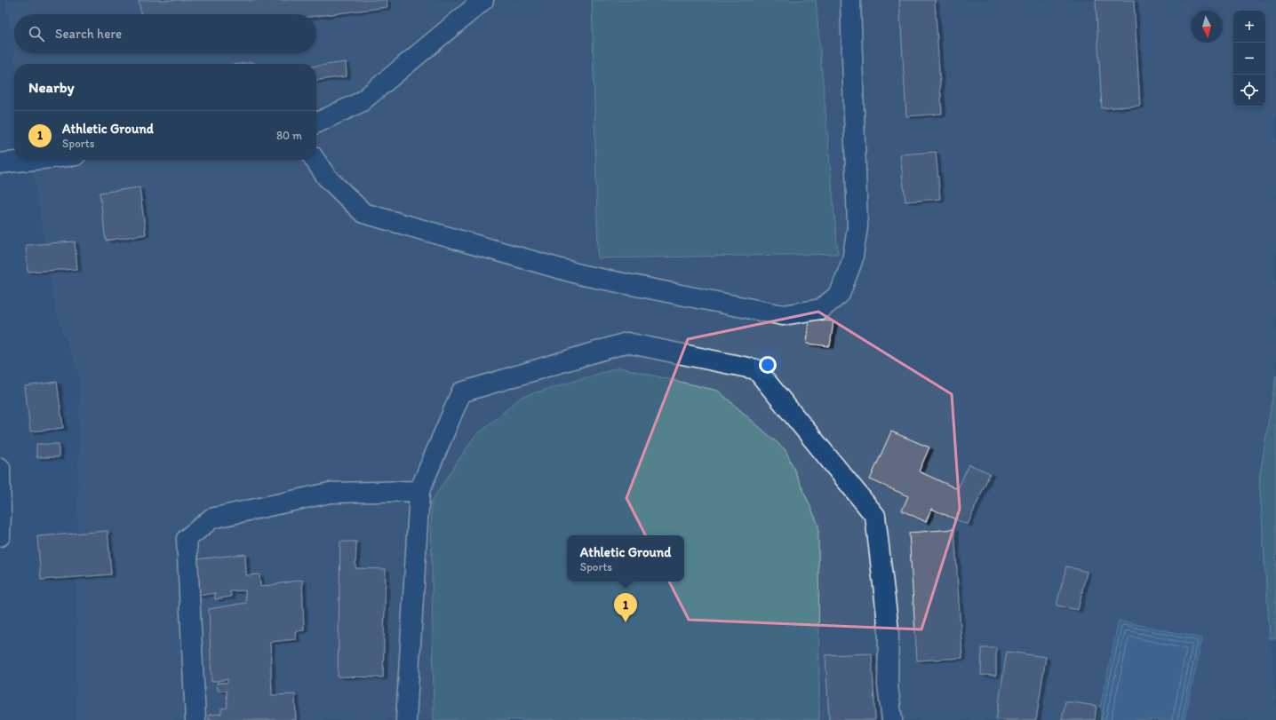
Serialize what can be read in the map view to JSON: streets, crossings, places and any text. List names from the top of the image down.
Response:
{
  "north": "bottom",
  "page": {
    "map_buttons": ["+", "−"],
    "search": "Search here",
    "heading": "Nearby",
    "list": [
      {
        "mark": "1",
        "name": "Athletic Ground",
        "note": "Sports",
        "value": "80 m"
      }
    ],
    "popup": ["Athletic Ground", "Sports"],
    "pins": "1"
  }
}
